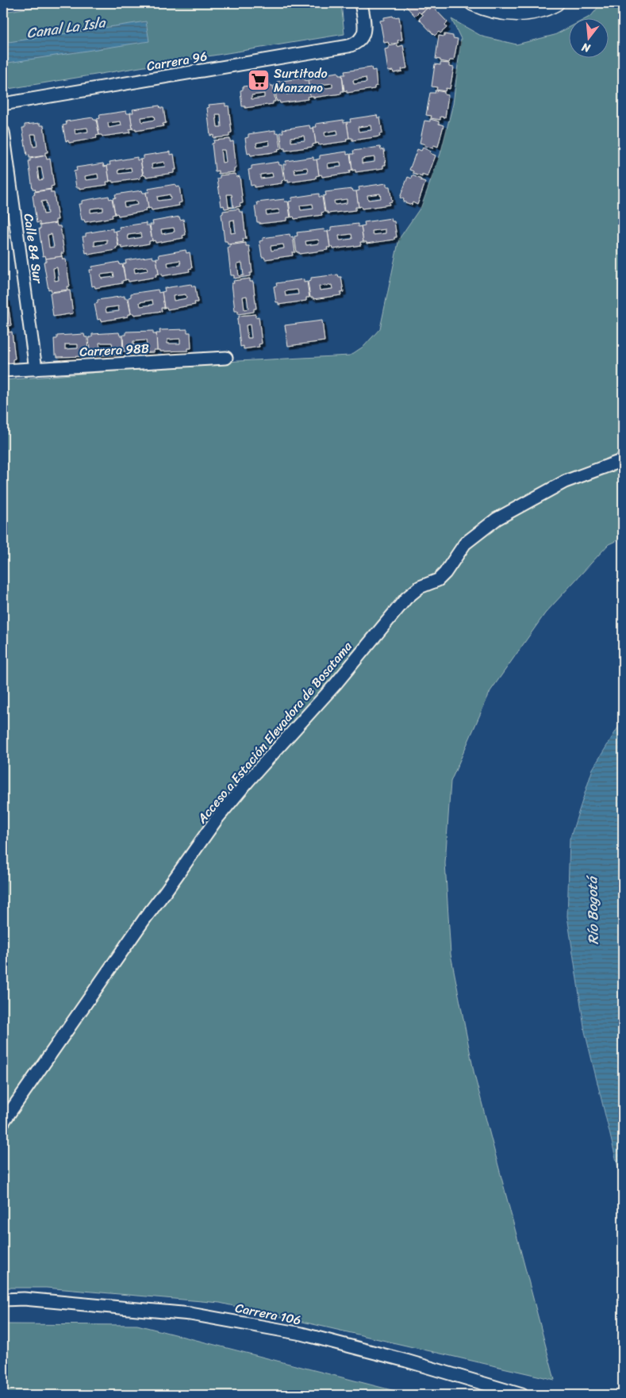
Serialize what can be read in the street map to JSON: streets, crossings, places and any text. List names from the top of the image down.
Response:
{
  "streets": {
    "street": [
      "Carrera 96",
      "Calle 84 Sur",
      "Carrera 98B",
      "Acceso a Estación Elevadora de Bosatama",
      "Carrera 106"
    ]
  },
  "crossings": [
    ["Calle 84 Sur", "Carrera 98B"]
  ],
  "water": ["Canal La Isla", "Río Bogotá"],
  "places": {
    "supermarket": ["Surtitodo Manzano"]
  },
  "north": "bottom"
}
